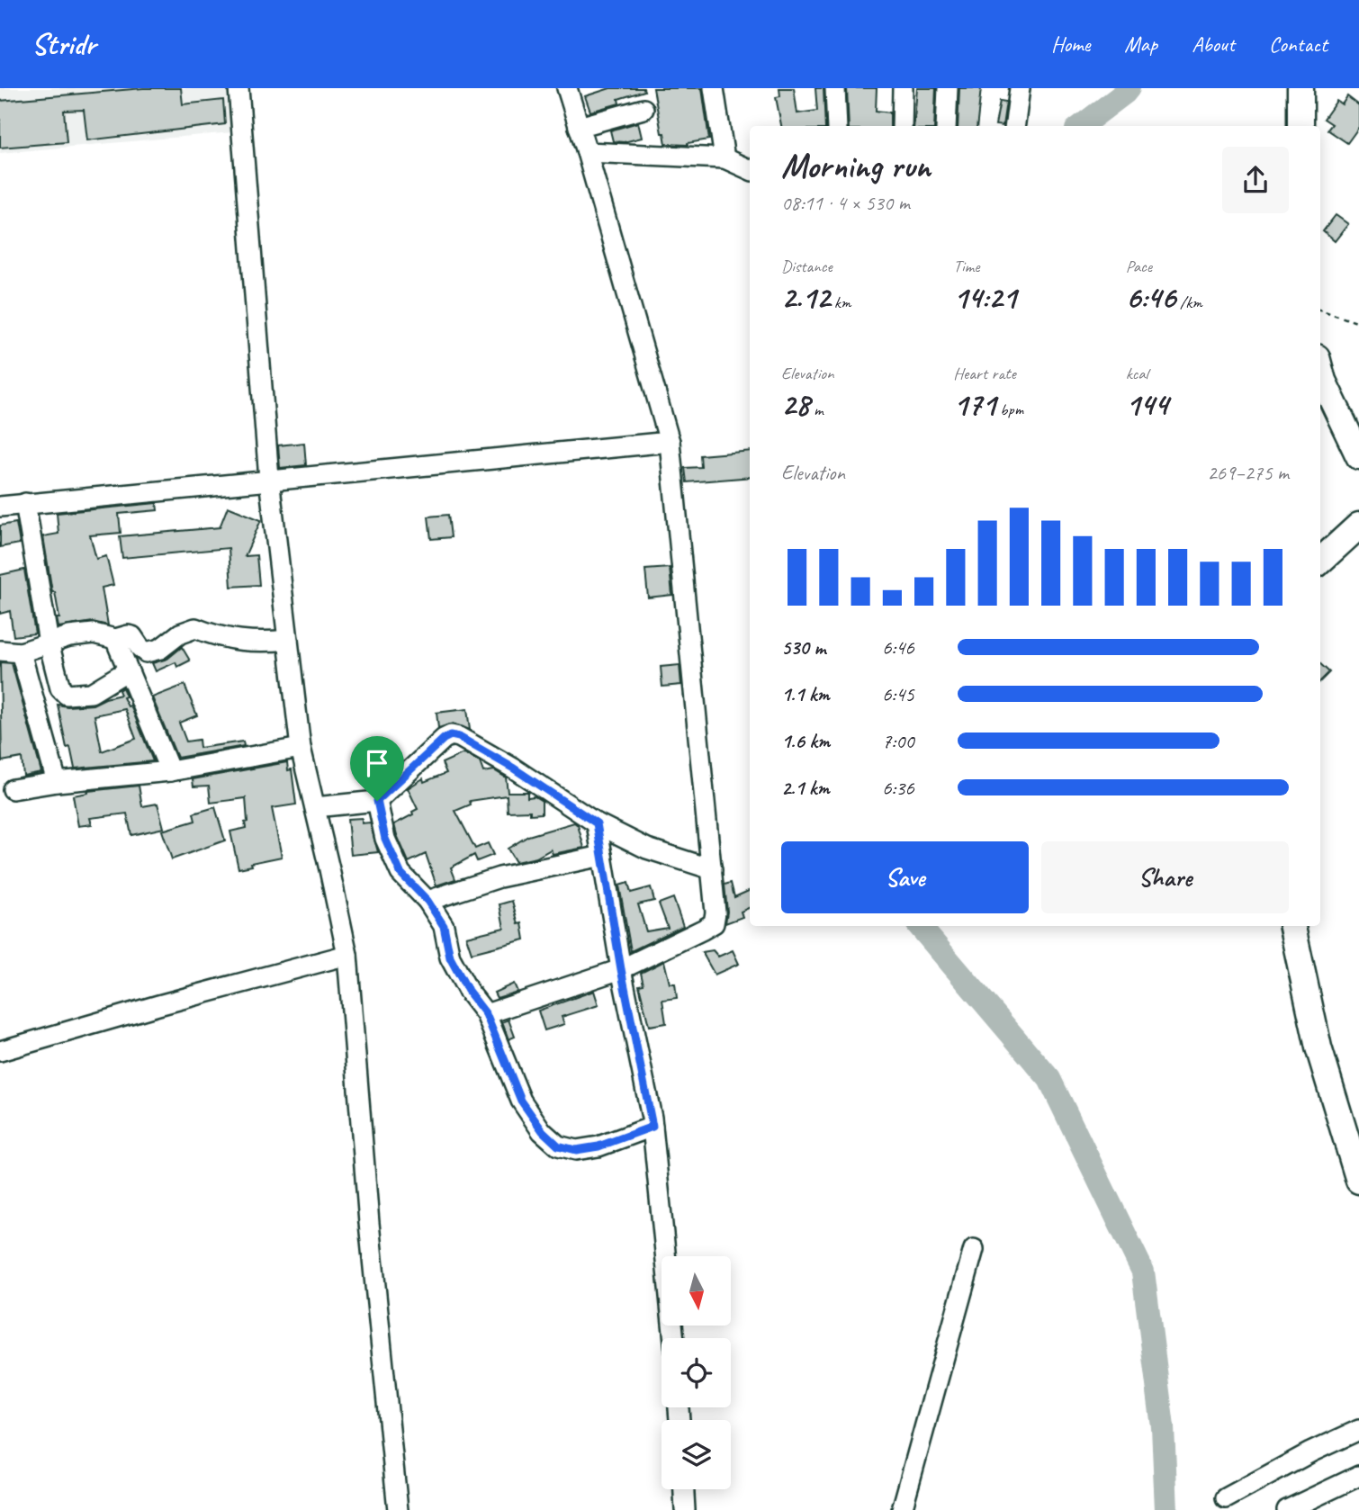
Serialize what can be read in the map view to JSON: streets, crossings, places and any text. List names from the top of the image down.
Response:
{
  "north": "bottom",
  "page": {
    "header": "Stridr",
    "nav": [
      "Home",
      "Map",
      "About",
      "Contact"
    ],
    "heading": ["Morning run", "08:11 · 4 × 530 m"],
    "stats": [
      ["Distance", "2.12 km"],
      ["Time", "14:21"],
      ["Pace", "6:46 /km"],
      ["Elevation", "28 m"],
      ["Heart rate", "171 bpm"],
      ["kcal", "144"]
    ],
    "chart": ["Elevation", "269–275 m"],
    "list": [
      {
        "name": "530 m",
        "note": "6:46"
      },
      {
        "name": "1.1 km",
        "note": "6:45"
      },
      {
        "name": "1.6 km",
        "note": "7:00"
      },
      {
        "name": "2.1 km",
        "note": "6:36"
      }
    ],
    "buttons": ["Save", "Share"]
  }
}
